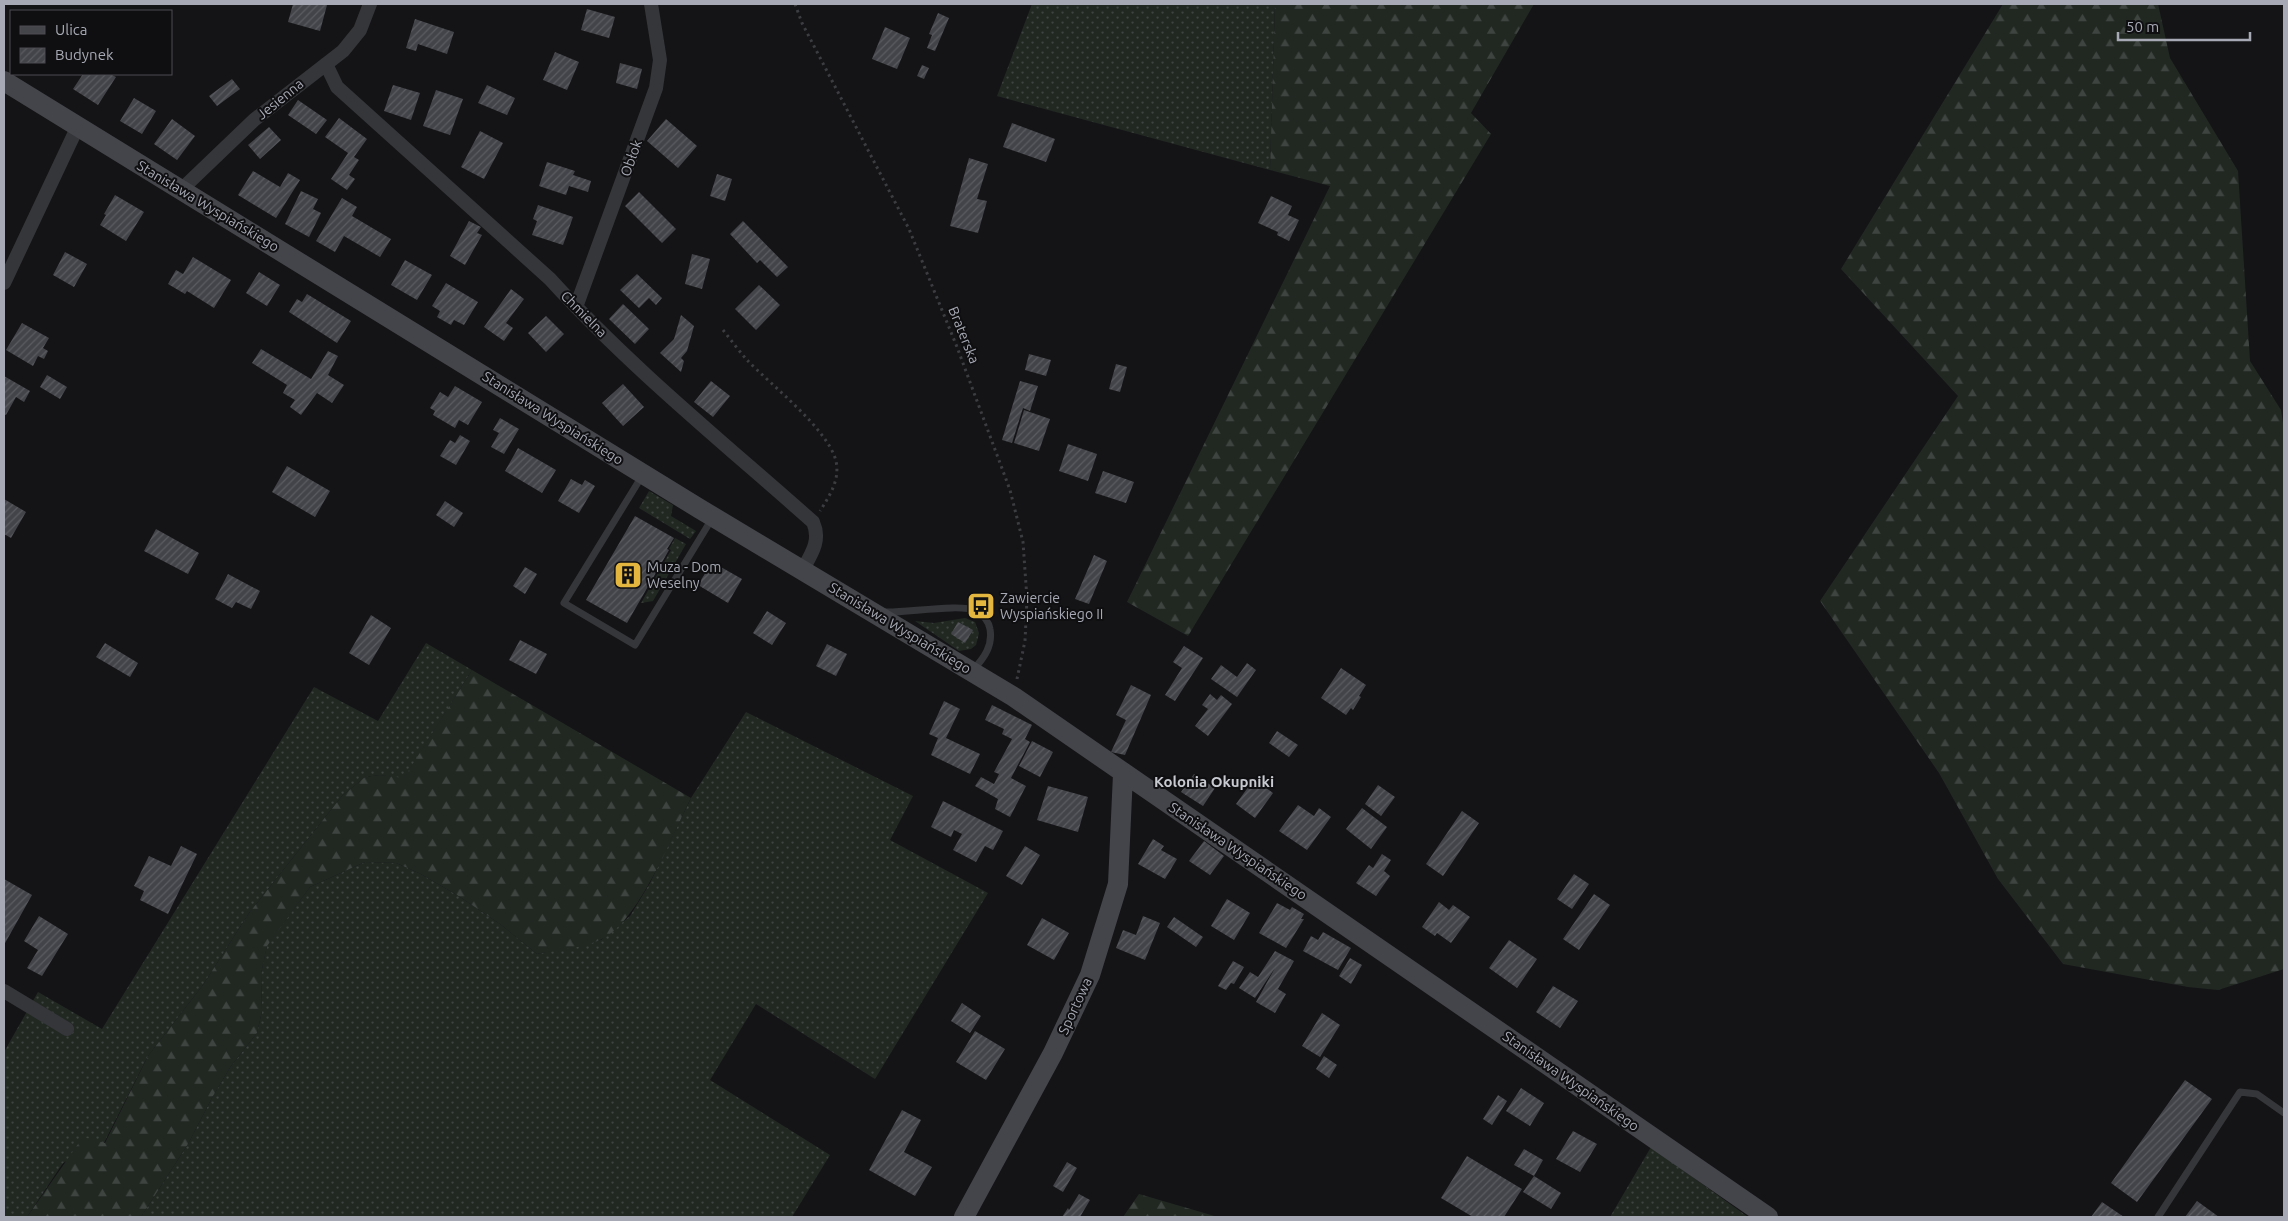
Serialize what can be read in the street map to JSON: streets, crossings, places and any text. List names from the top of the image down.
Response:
{
  "streets": {
    "street": [
      "Jesienna",
      "Obłok",
      "Stanisława Wyspiańskiego",
      "Chmielna",
      "Sportowa"
    ],
    "path": ["Braterska"]
  },
  "crossings": [
    ["Jesienna", "Stanisława Wyspiańskiego"],
    ["Jesienna", "Chmielna"],
    ["Obłok", "Chmielna"],
    ["Stanisława Wyspiańskiego", "Braterska"],
    ["Stanisława Wyspiańskiego", "Sportowa"]
  ],
  "districts": ["Kolonia Okupniki"],
  "places": {
    "building": ["Muza - Dom Weselny"],
    "bus stop": ["Zawiercie Wyspiańskiego II"]
  },
  "legend": ["Ulica", "Budynek"],
  "scale_bar": "50 m"
}
